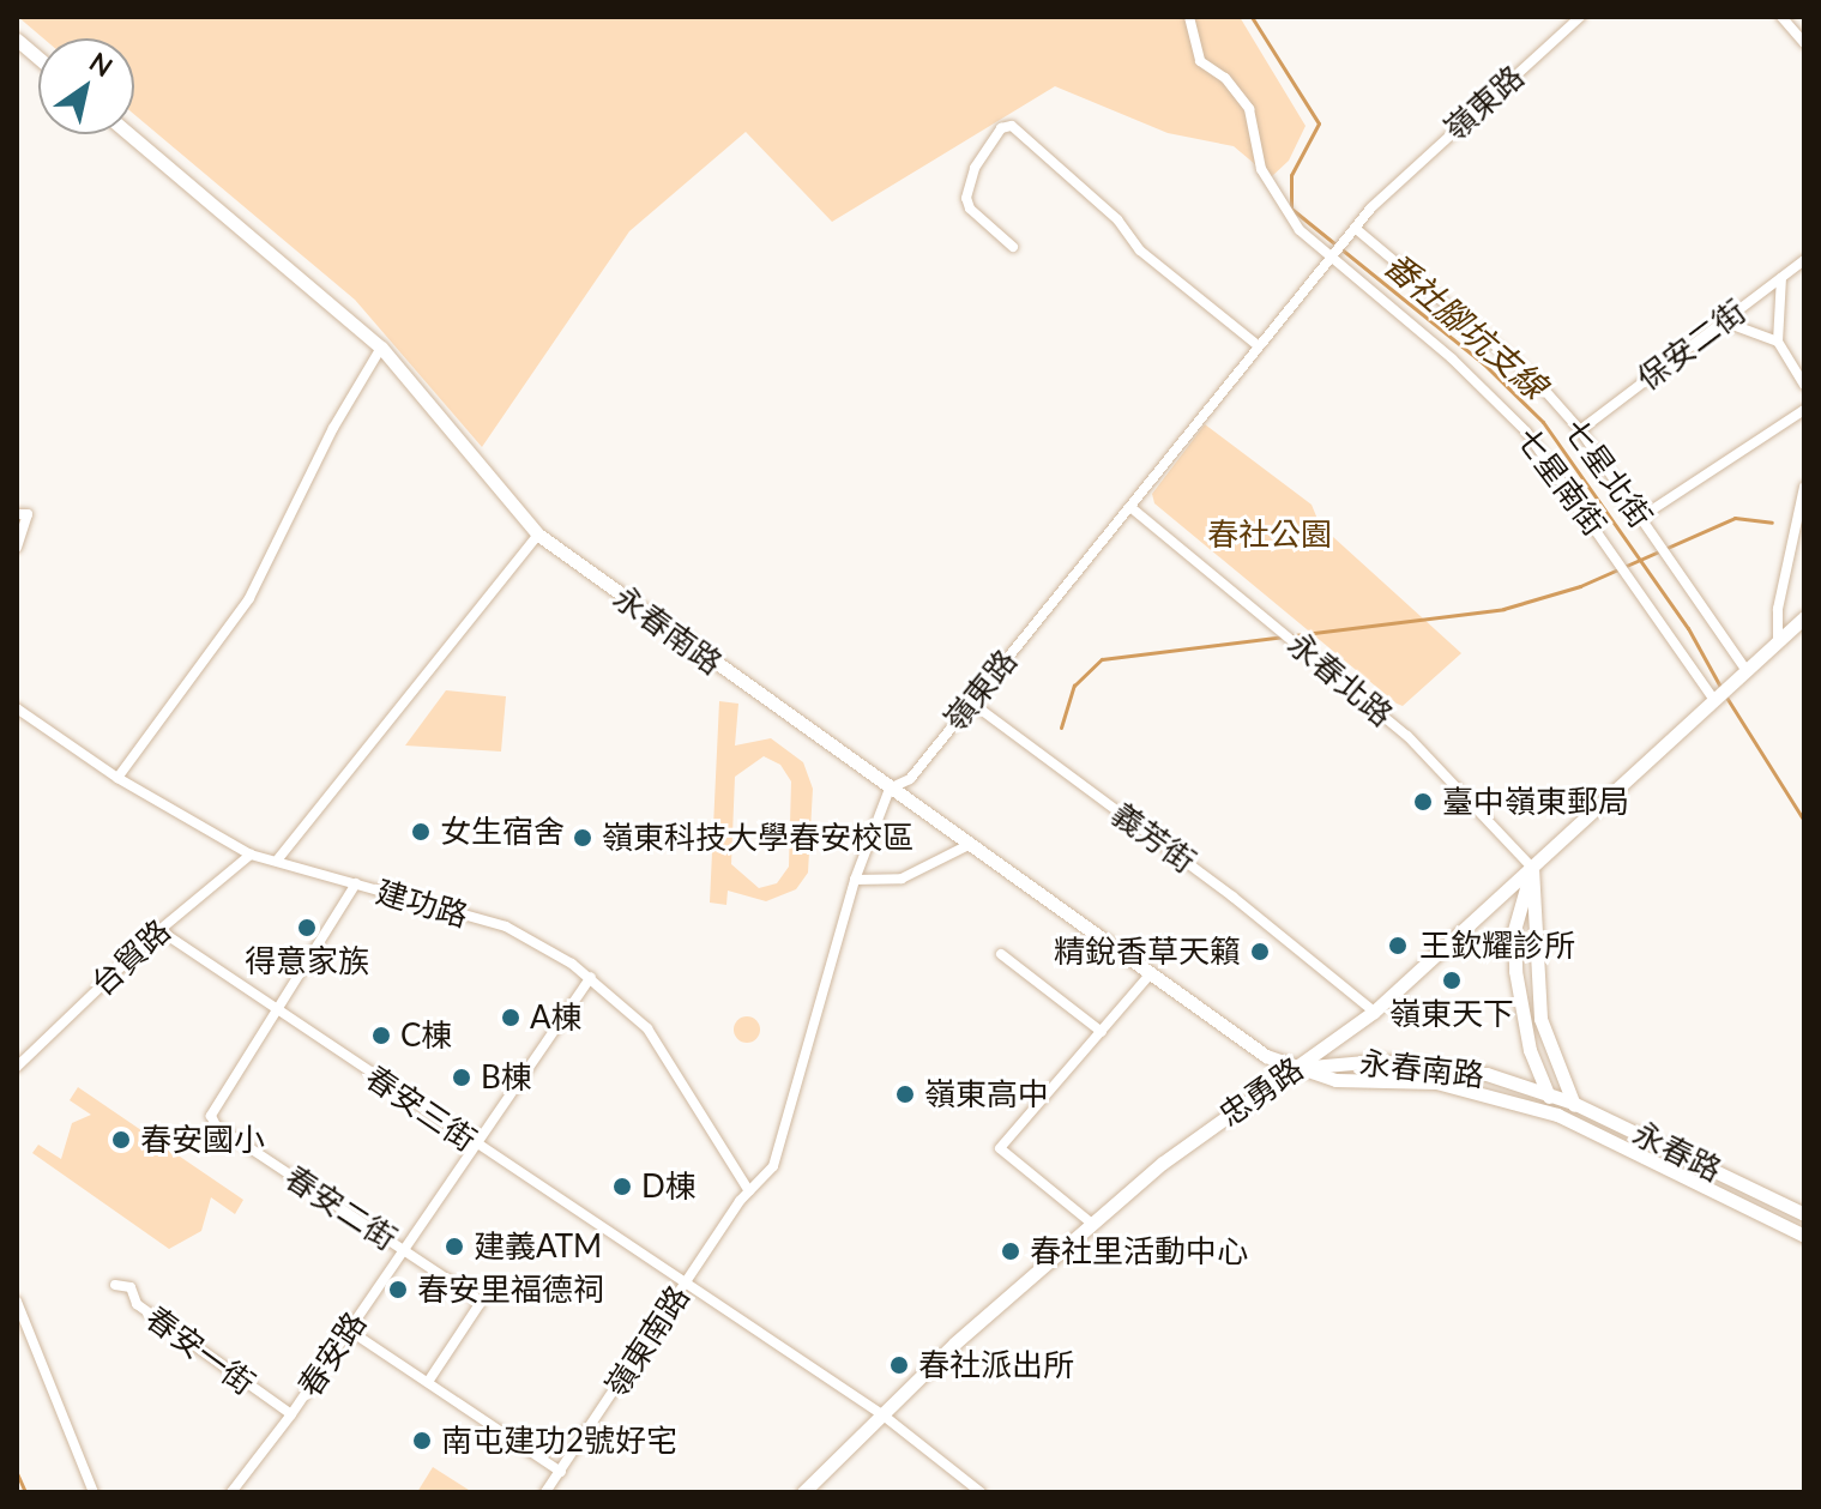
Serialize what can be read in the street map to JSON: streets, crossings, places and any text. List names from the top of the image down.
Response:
{
  "streets": {
    "street": [
      "嶺東路",
      "保安二街",
      "七星北街",
      "七星南街",
      "永春南路",
      "永春北路",
      "義芳街",
      "建功路",
      "台貿路",
      "忠勇路",
      "春安三街",
      "永春路",
      "春安二街",
      "嶺東南路",
      "春安一街",
      "春安路"
    ]
  },
  "crossings": [
    ["嶺東路", "七星北街"],
    ["嶺東路", "七星南街"],
    ["嶺東路", "永春南路"],
    ["嶺東路", "永春北路"],
    ["嶺東路", "義芳街"],
    ["嶺東路", "建功路"],
    ["嶺東路", "嶺東南路"],
    ["保安二街", "七星北街"],
    ["七星北街", "忠勇路"],
    ["七星南街", "忠勇路"],
    ["永春南路", "忠勇路"],
    ["永春南路", "永春路"],
    ["永春北路", "忠勇路"],
    ["義芳街", "忠勇路"],
    ["建功路", "台貿路"],
    ["建功路", "春安二街"],
    ["建功路", "嶺東南路"],
    ["建功路", "春安路"],
    ["台貿路", "春安三街"],
    ["春安三街", "春安二街"],
    ["春安三街", "嶺東南路"],
    ["春安三街", "春安路"],
    ["春安二街", "春安路"],
    ["春安一街", "春安路"]
  ],
  "water": ["番社腳坑支線"],
  "parks": ["春社公園"],
  "places": [
    "臺中嶺東郵局",
    "女生宿舍",
    "嶺東科技大學春安校區",
    "得意家族",
    "王欽耀診所",
    "精銳香草天籟",
    "嶺東天下",
    "A棟",
    "C棟",
    "B棟",
    "嶺東高中",
    "春安國小",
    "D棟",
    "建義ATM",
    "春社里活動中心",
    "春安里福德祠",
    "春社派出所",
    "南屯建功2號好宅"
  ],
  "north": "top right"
}
